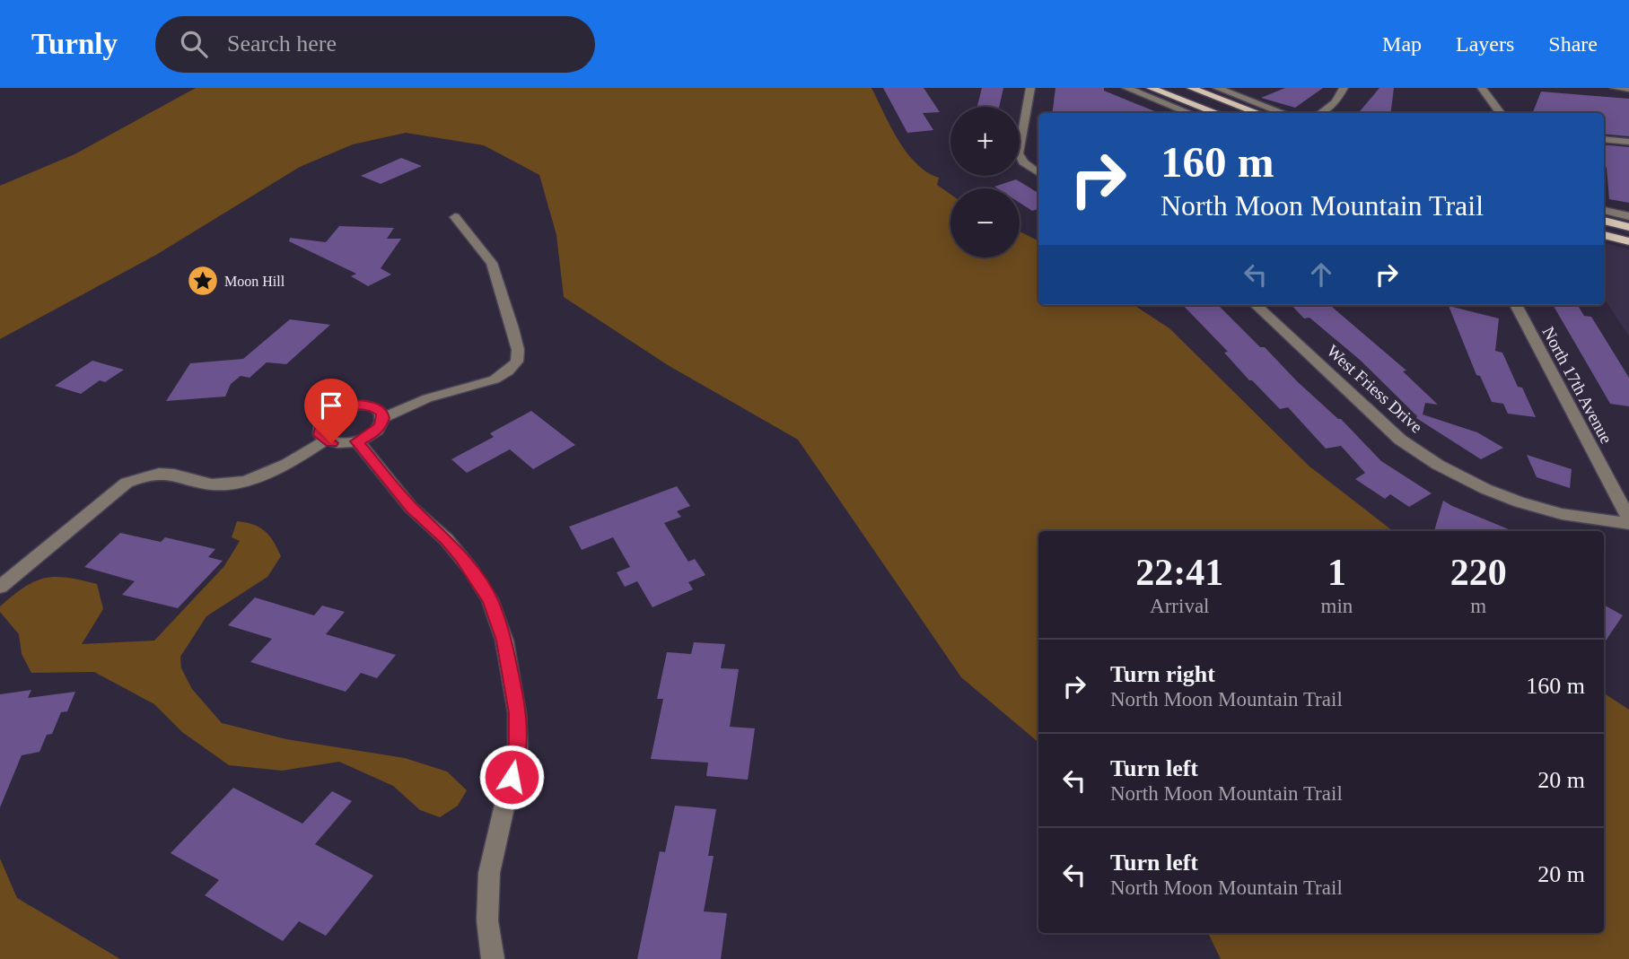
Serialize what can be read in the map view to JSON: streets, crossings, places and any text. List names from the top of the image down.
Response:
{
  "streets": {
    "street": ["North 17th Avenue", "West Friess Drive"]
  },
  "places": {
    "place": ["Moon Hill"]
  },
  "page": {
    "header": "Turnly",
    "search": "Search here",
    "nav": ["Map", "Layers", "Share"],
    "map_buttons": ["+", "−"],
    "turn": ["160 m", "North Moon Mountain Trail"],
    "eta": [
      "22:41",
      "Arrival",
      "1",
      "min",
      "220",
      "m"
    ],
    "list": [
      {
        "name": "Turn right",
        "note": "North Moon Mountain Trail",
        "value": "160 m"
      },
      {
        "name": "Turn left",
        "note": "North Moon Mountain Trail",
        "value": "20 m"
      },
      {
        "name": "Turn left",
        "note": "North Moon Mountain Trail",
        "value": "20 m"
      }
    ]
  }
}
